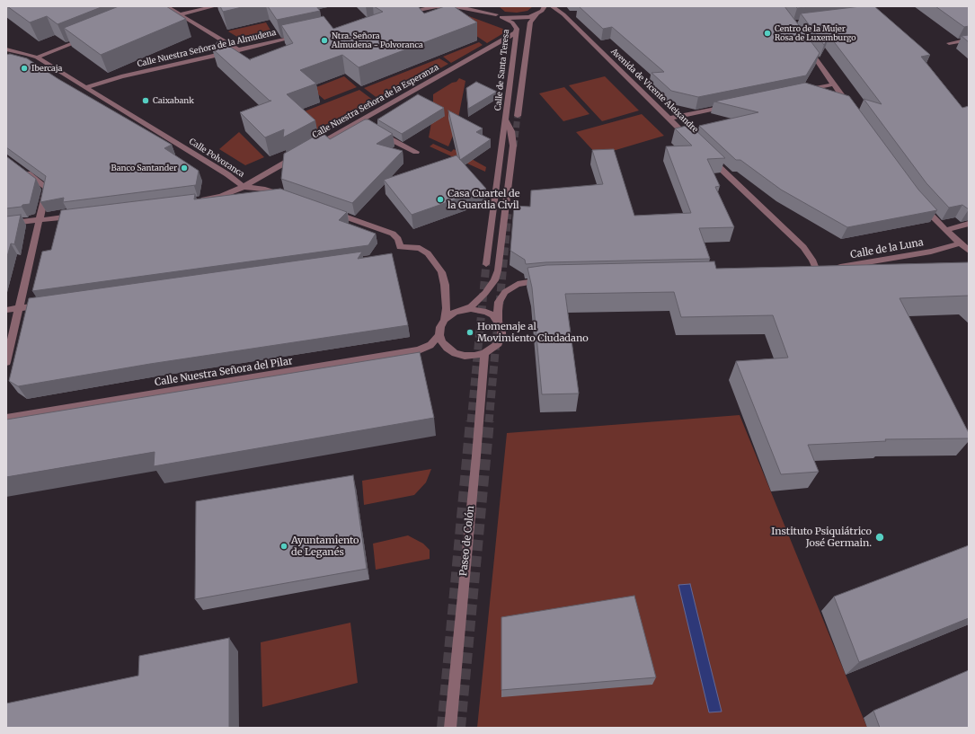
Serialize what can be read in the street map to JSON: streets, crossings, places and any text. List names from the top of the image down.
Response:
{
  "streets": {
    "street": [
      "Calle Nuestra Señora de la Almudena",
      "Calle de Santa Teresa",
      "Avenida de Vicente Aleixandre",
      "Calle Nuestra Señora de la Esperanza",
      "Calle Polvoranca",
      "Calle de la Luna",
      "Calle Nuestra Señora del Pilar",
      "Paseo de Colón"
    ]
  },
  "crossings": [
    ["Calle Nuestra Señora de la Almudena", "Calle Polvoranca"],
    ["Calle de Santa Teresa", "Calle Nuestra Señora de la Esperanza"],
    ["Calle de Santa Teresa", "Calle Nuestra Señora del Pilar"],
    ["Calle de Santa Teresa", "Paseo de Colón"],
    ["Calle Nuestra Señora del Pilar", "Paseo de Colón"]
  ],
  "places": [
    "Centro de la Mujer Rosa de Luxemburgo",
    "Ntra. Señora Almudena - Polvoranca",
    "Ibercaja",
    "Caixabank",
    "Banco Santander",
    "Casa Cuartel de la Guardia Civil",
    "Homenaje al Movimiento Ciudadano",
    "Instituto Psiquiátrico José Germain.",
    "Ayuntamiento de Leganés"
  ]
}
